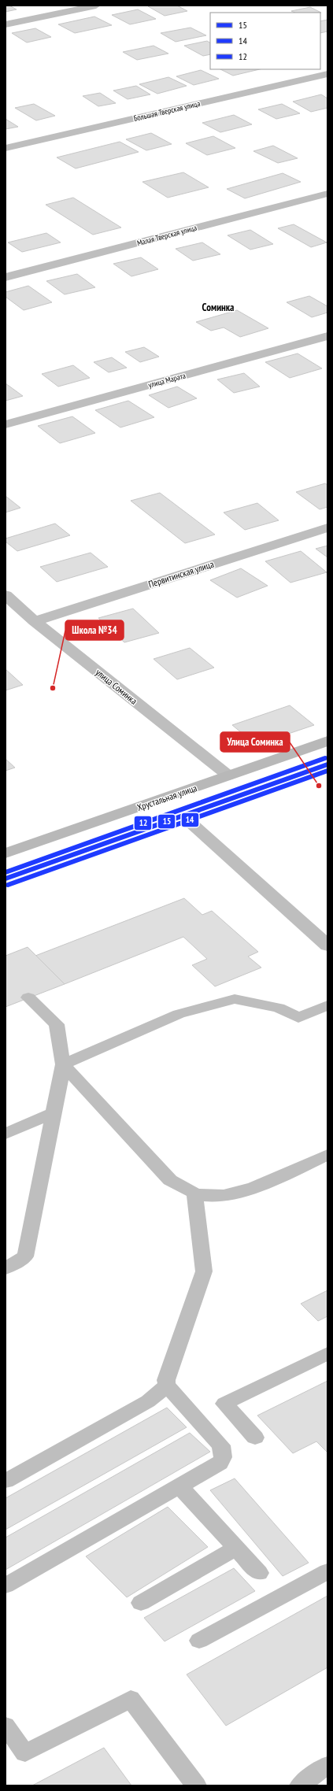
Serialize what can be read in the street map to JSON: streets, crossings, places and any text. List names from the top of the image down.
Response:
{
  "streets": {
    "main road": ["Хрустальная улица"],
    "street": [
      "Большая Тверская улица",
      "Малая Тверская улица",
      "улица Марата",
      "Первитинская улица",
      "улица Соминка"
    ]
  },
  "crossings": [
    ["Первитинская улица", "улица Соминка"],
    ["улица Соминка", "Хрустальная улица"]
  ],
  "districts": ["Соминка"],
  "places": ["Школа №34", "Улица Соминка"],
  "lines": ["transit line 12", "transit line 15", "transit line 14"],
  "legend": ["15", "14", "12"]
}
